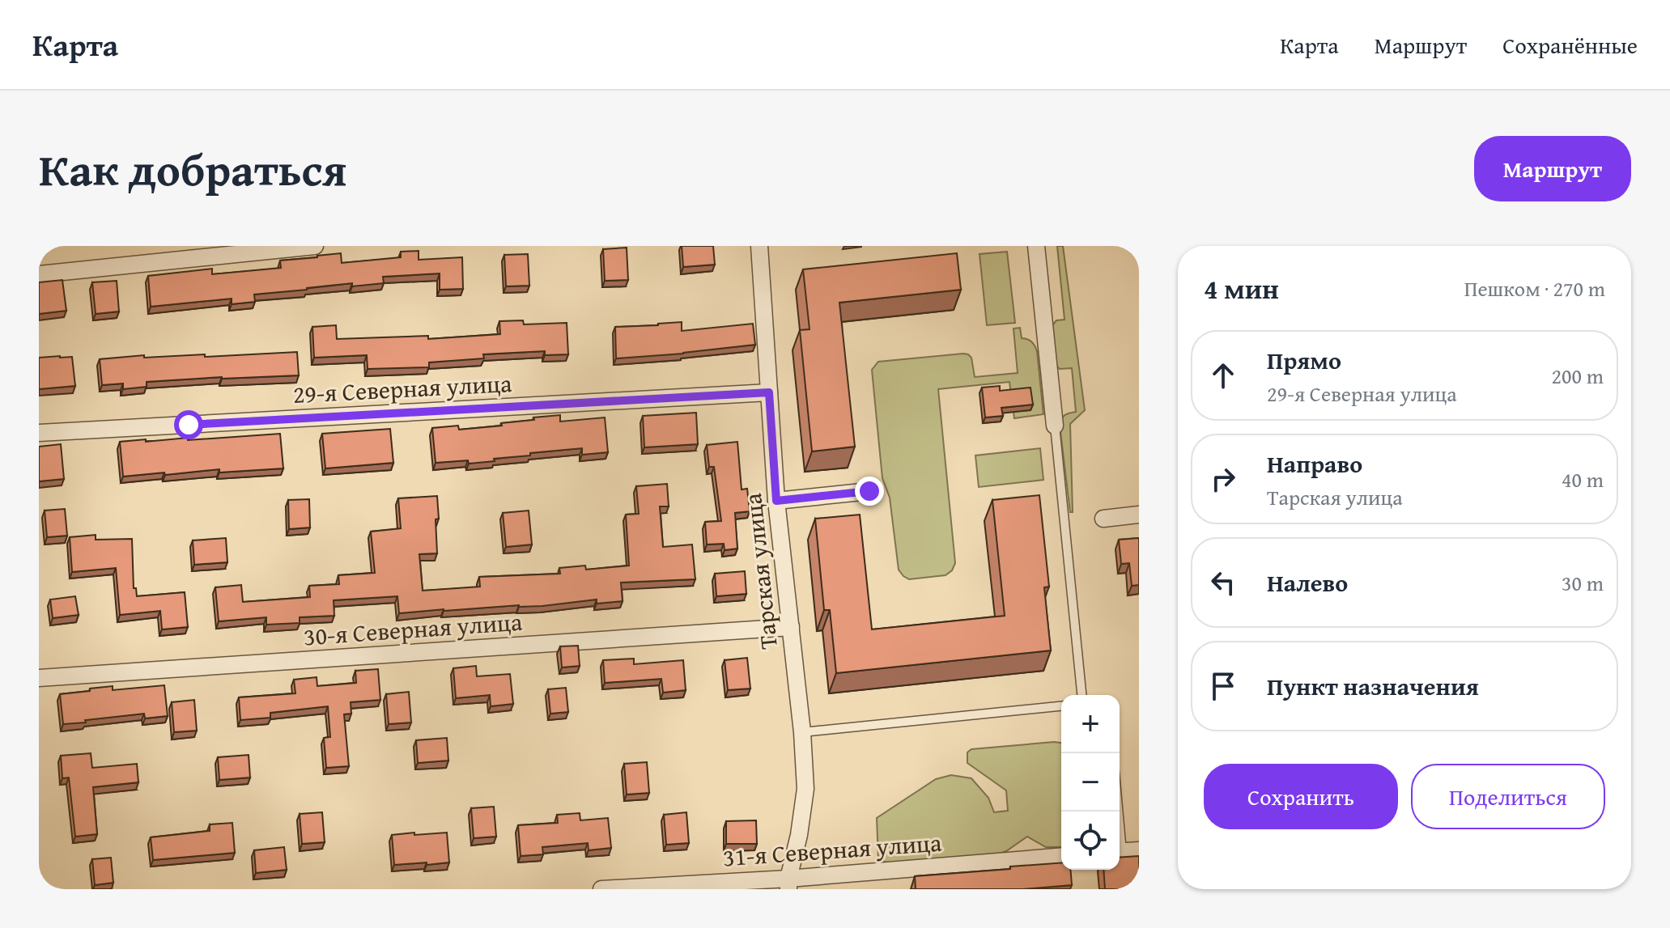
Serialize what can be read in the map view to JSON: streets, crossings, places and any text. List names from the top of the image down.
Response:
{
  "streets": {
    "street": [
      "29-я Северная улица",
      "Тарская улица",
      "30-я Северная улица",
      "31-я Северная улица"
    ]
  },
  "crossings": [
    ["29-я Северная улица", "Тарская улица"],
    ["Тарская улица", "30-я Северная улица"],
    ["Тарская улица", "31-я Северная улица"]
  ],
  "page": {
    "header": "Карта",
    "nav": ["Карта", "Маршрут", "Сохранённые"],
    "title": "Как добраться",
    "buttons": [
      "Маршрут",
      ["Сохранить", "Поделиться"]
    ],
    "heading": ["4 мин", "Пешком · 270 m"],
    "list": [
      ["Прямо", "29-я Северная улица", "200 m"],
      ["Направо", "Тарская улица", "40 m"],
      ["Налево", "30 m"],
      "Пункт назначения"
    ],
    "map_buttons": ["+", "−"]
  }
}
